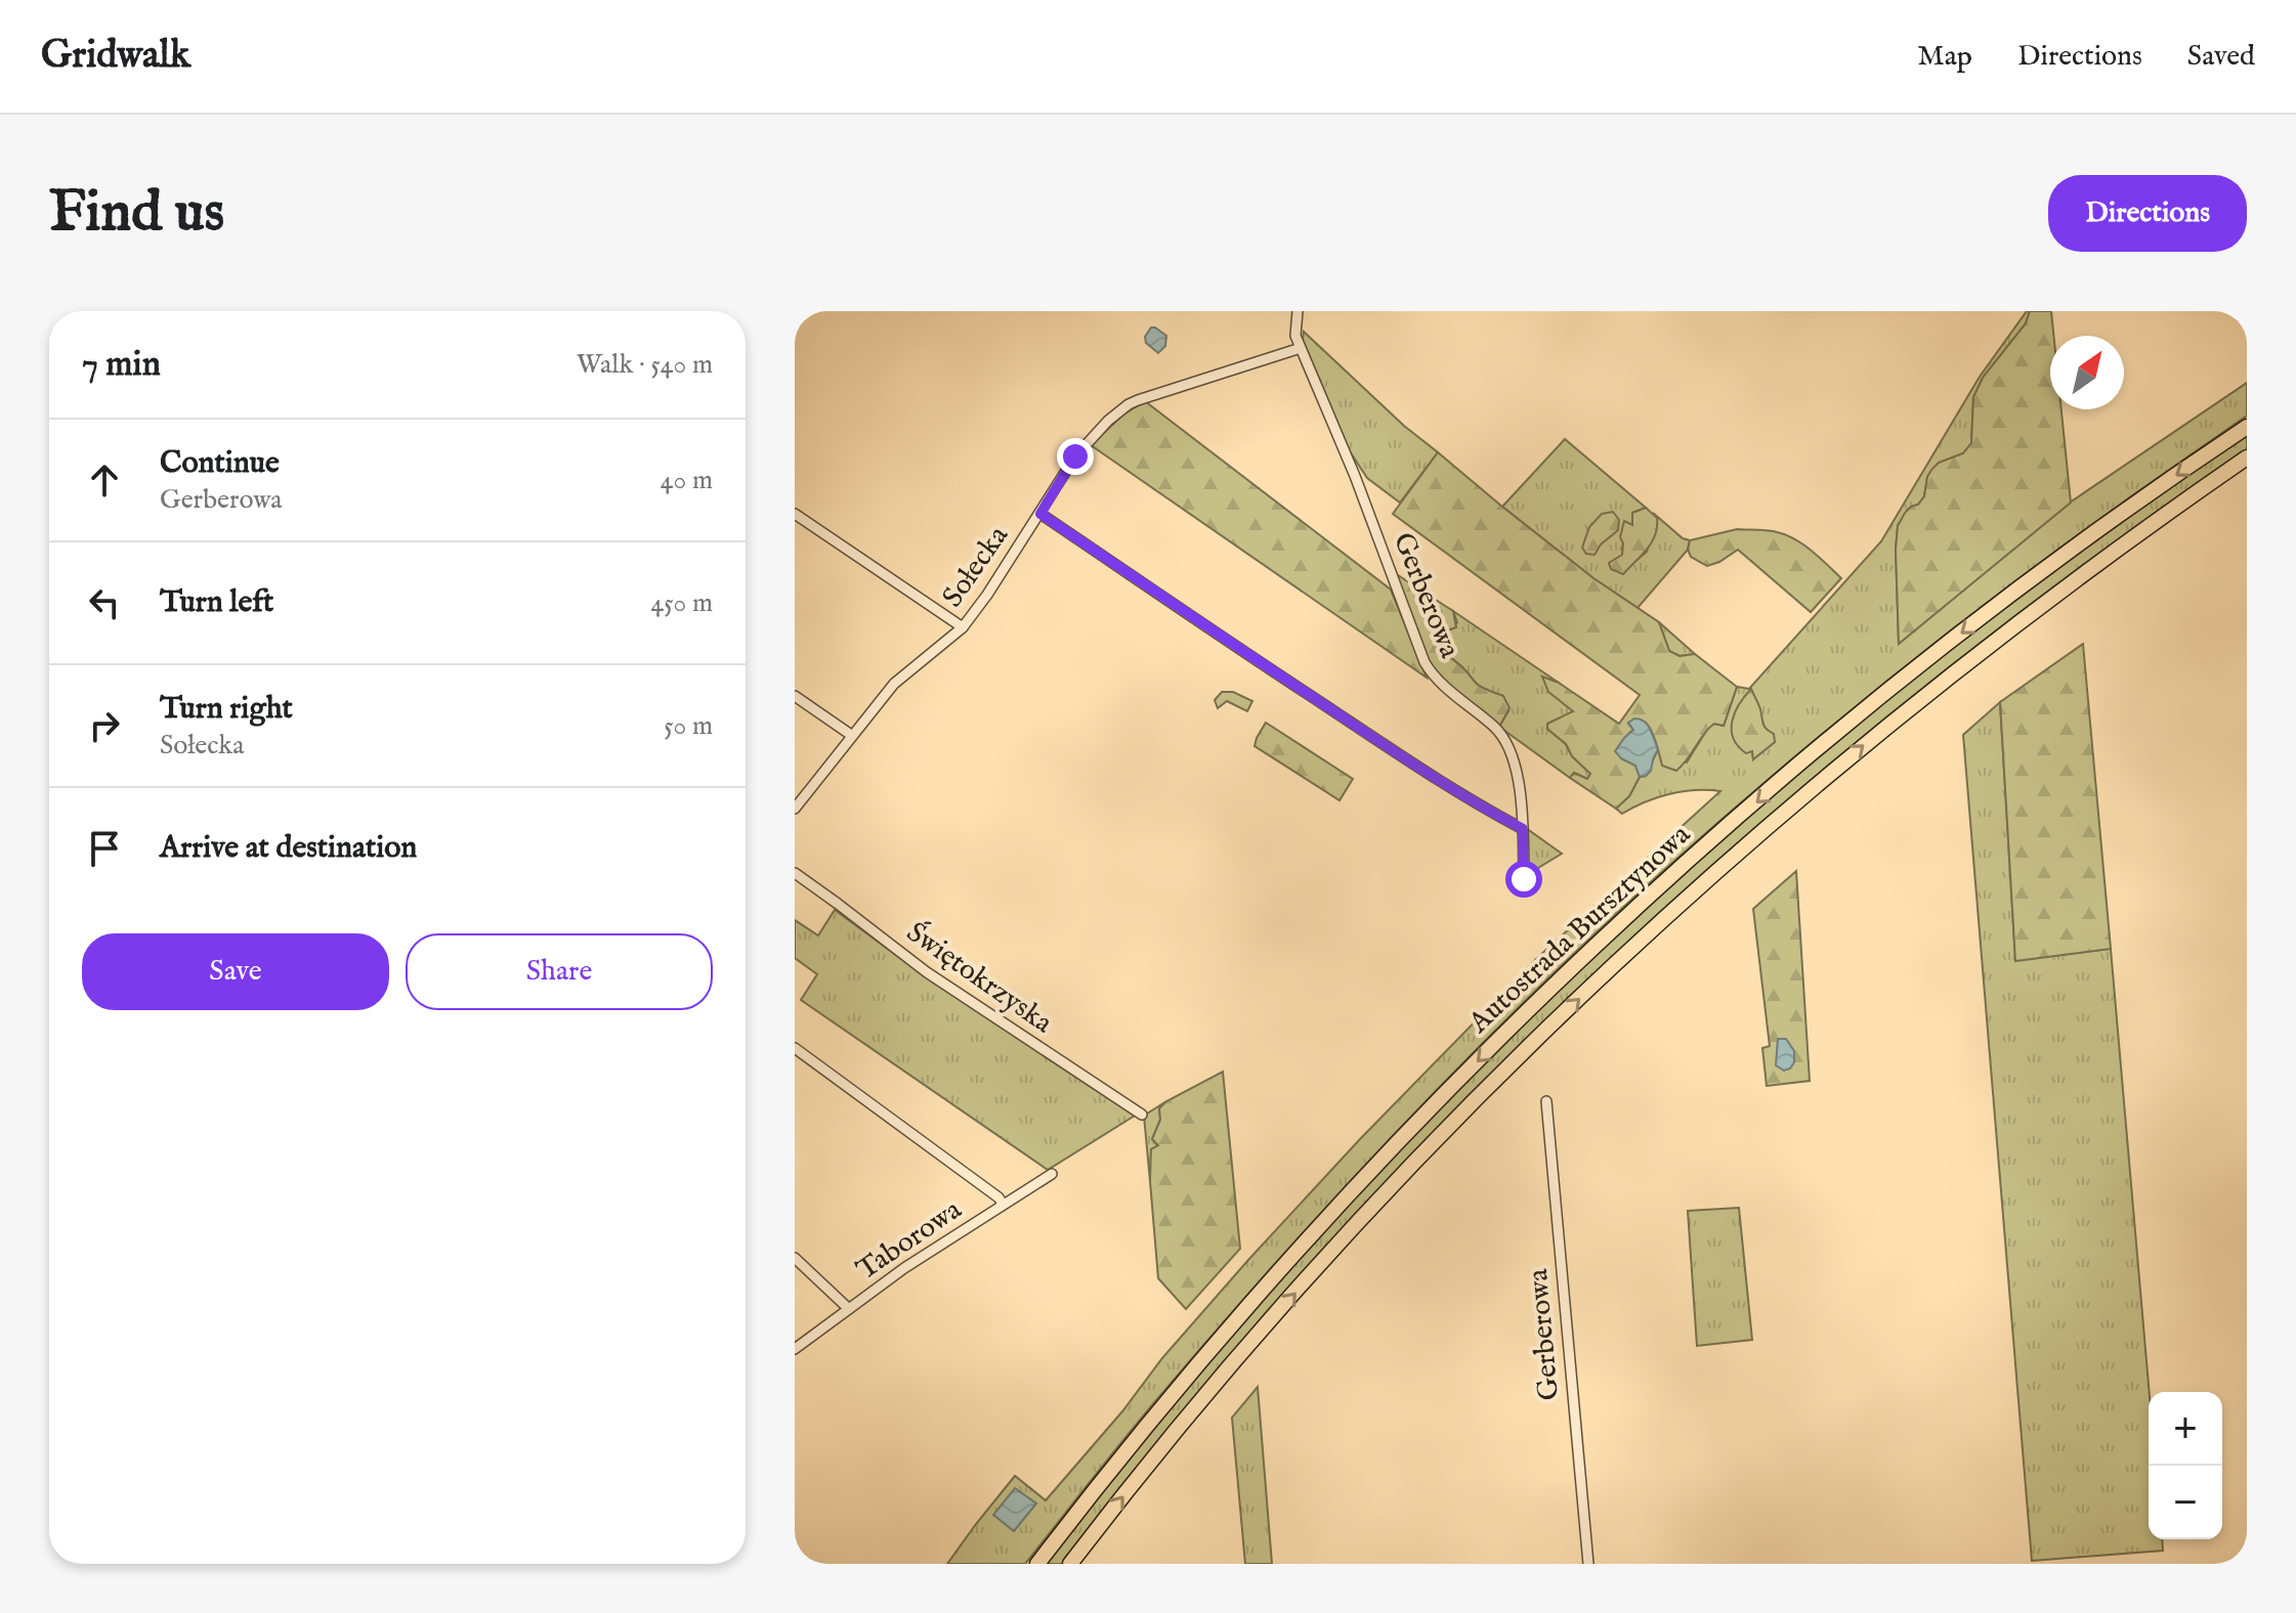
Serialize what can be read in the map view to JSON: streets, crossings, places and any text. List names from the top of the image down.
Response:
{
  "streets": {
    "highway": ["Autostrada Bursztynowa"],
    "street": [
      "Sołecka",
      "Gerberowa",
      "Świętokrzyska",
      "Taborowa"
    ]
  },
  "crossings": [
    ["Sołecka", "Gerberowa"]
  ],
  "north": "top right",
  "page": {
    "header": "Gridwalk",
    "nav": ["Map", "Directions", "Saved"],
    "buttons": [
      "Directions",
      ["Save", "Share"]
    ],
    "title": "Find us",
    "heading": ["7 min", "Walk · 540 m"],
    "list": [
      ["Continue", "Gerberowa", "40 m"],
      ["Turn left", "450 m"],
      ["Turn right", "Sołecka", "50 m"],
      "Arrive at destination"
    ],
    "map_buttons": ["+", "−"]
  }
}
